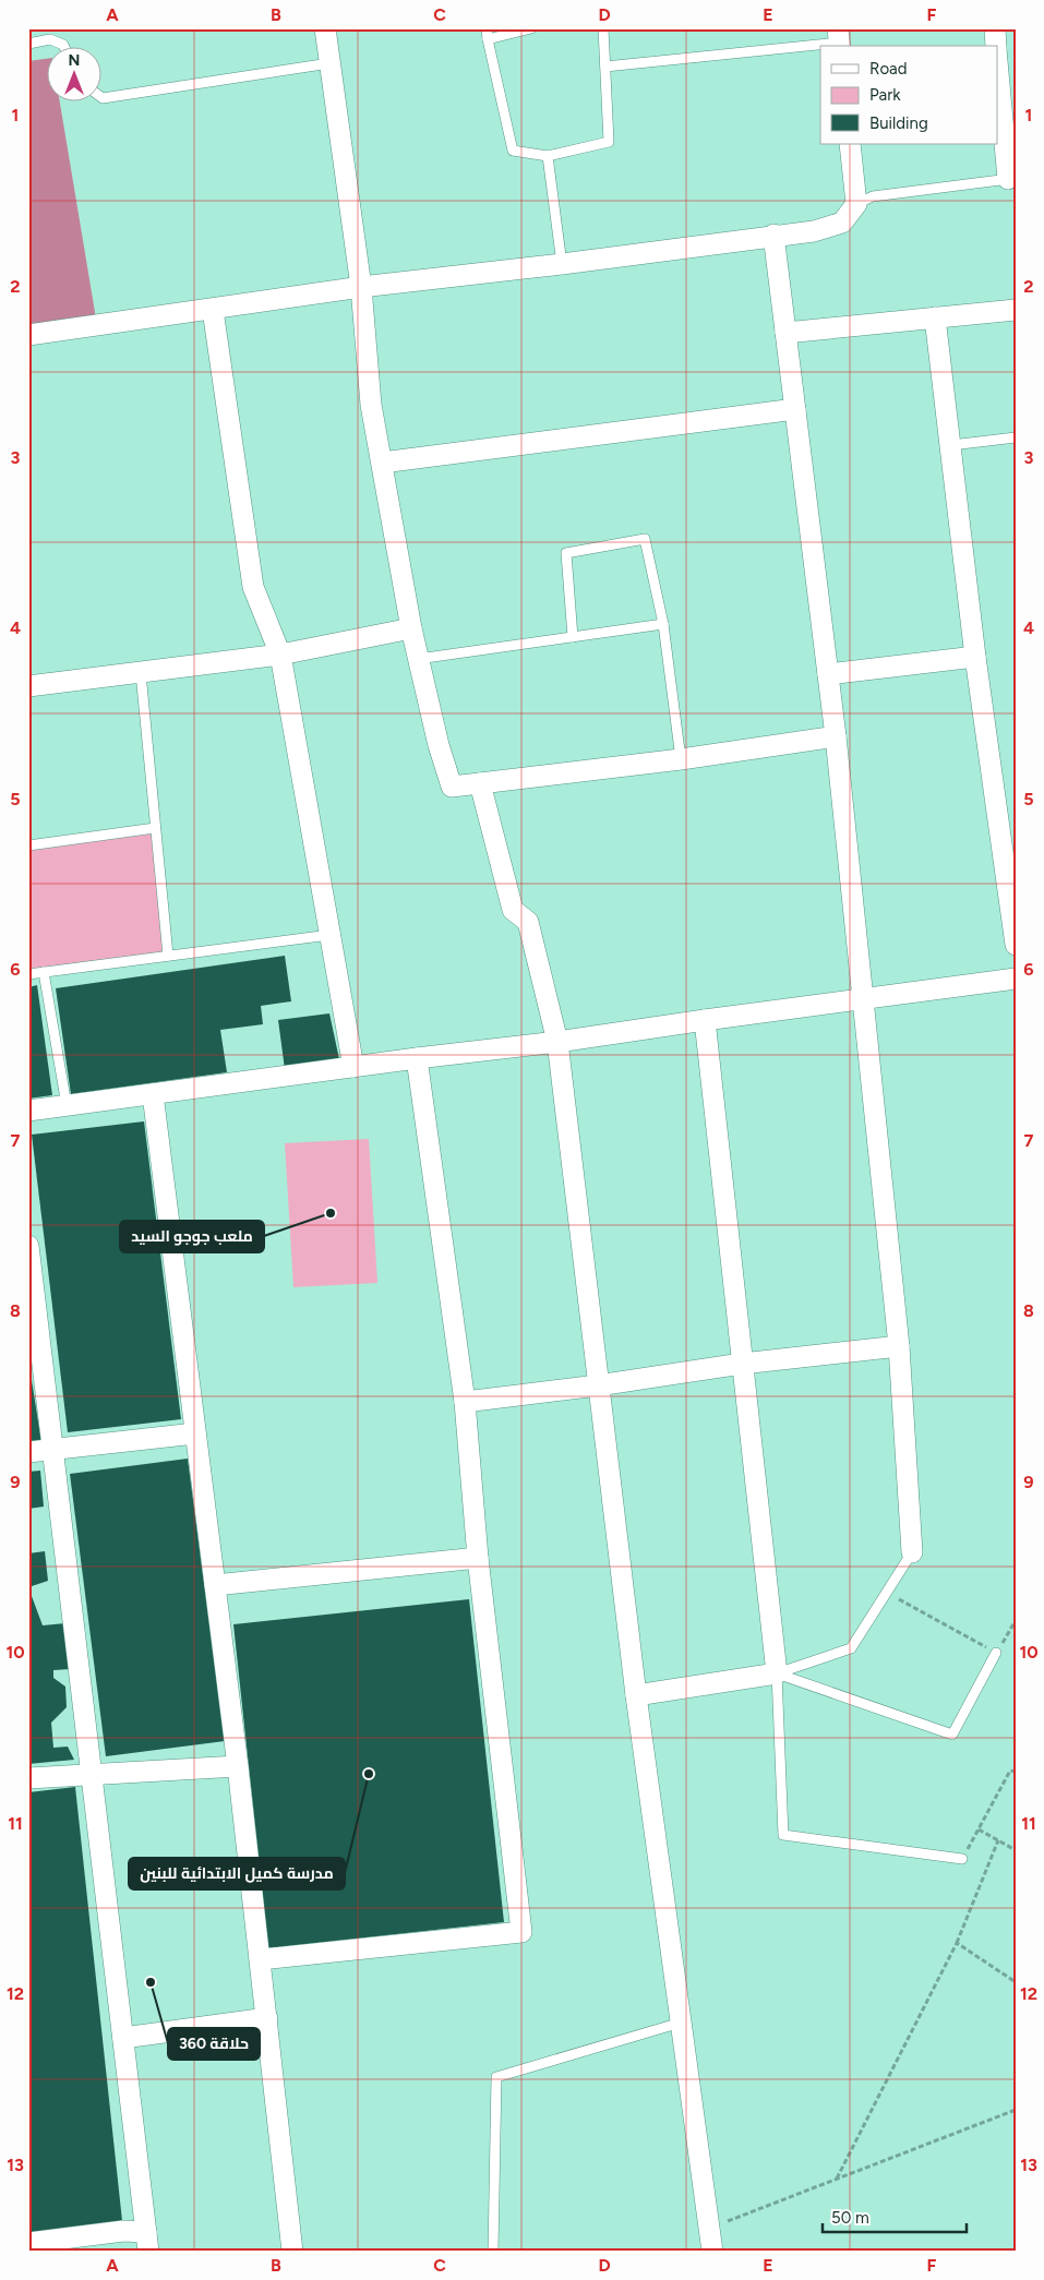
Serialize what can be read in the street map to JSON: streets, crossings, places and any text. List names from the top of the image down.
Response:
{
  "places": ["ملعب جوجو السيد", "مدرسة كميل الابتدائية للبنين", "حلاقة 360"],
  "legend": ["Road", "Park", "Building"],
  "scale_bar": "50 m",
  "north": "top",
  "grid": {
    "columns": [
      "A",
      "B",
      "C",
      "D",
      "E",
      "F"
    ],
    "rows": [
      "1",
      "2",
      "3",
      "4",
      "5",
      "6",
      "7",
      "8",
      "9",
      "10",
      "11",
      "12",
      "13"
    ]
  }
}
